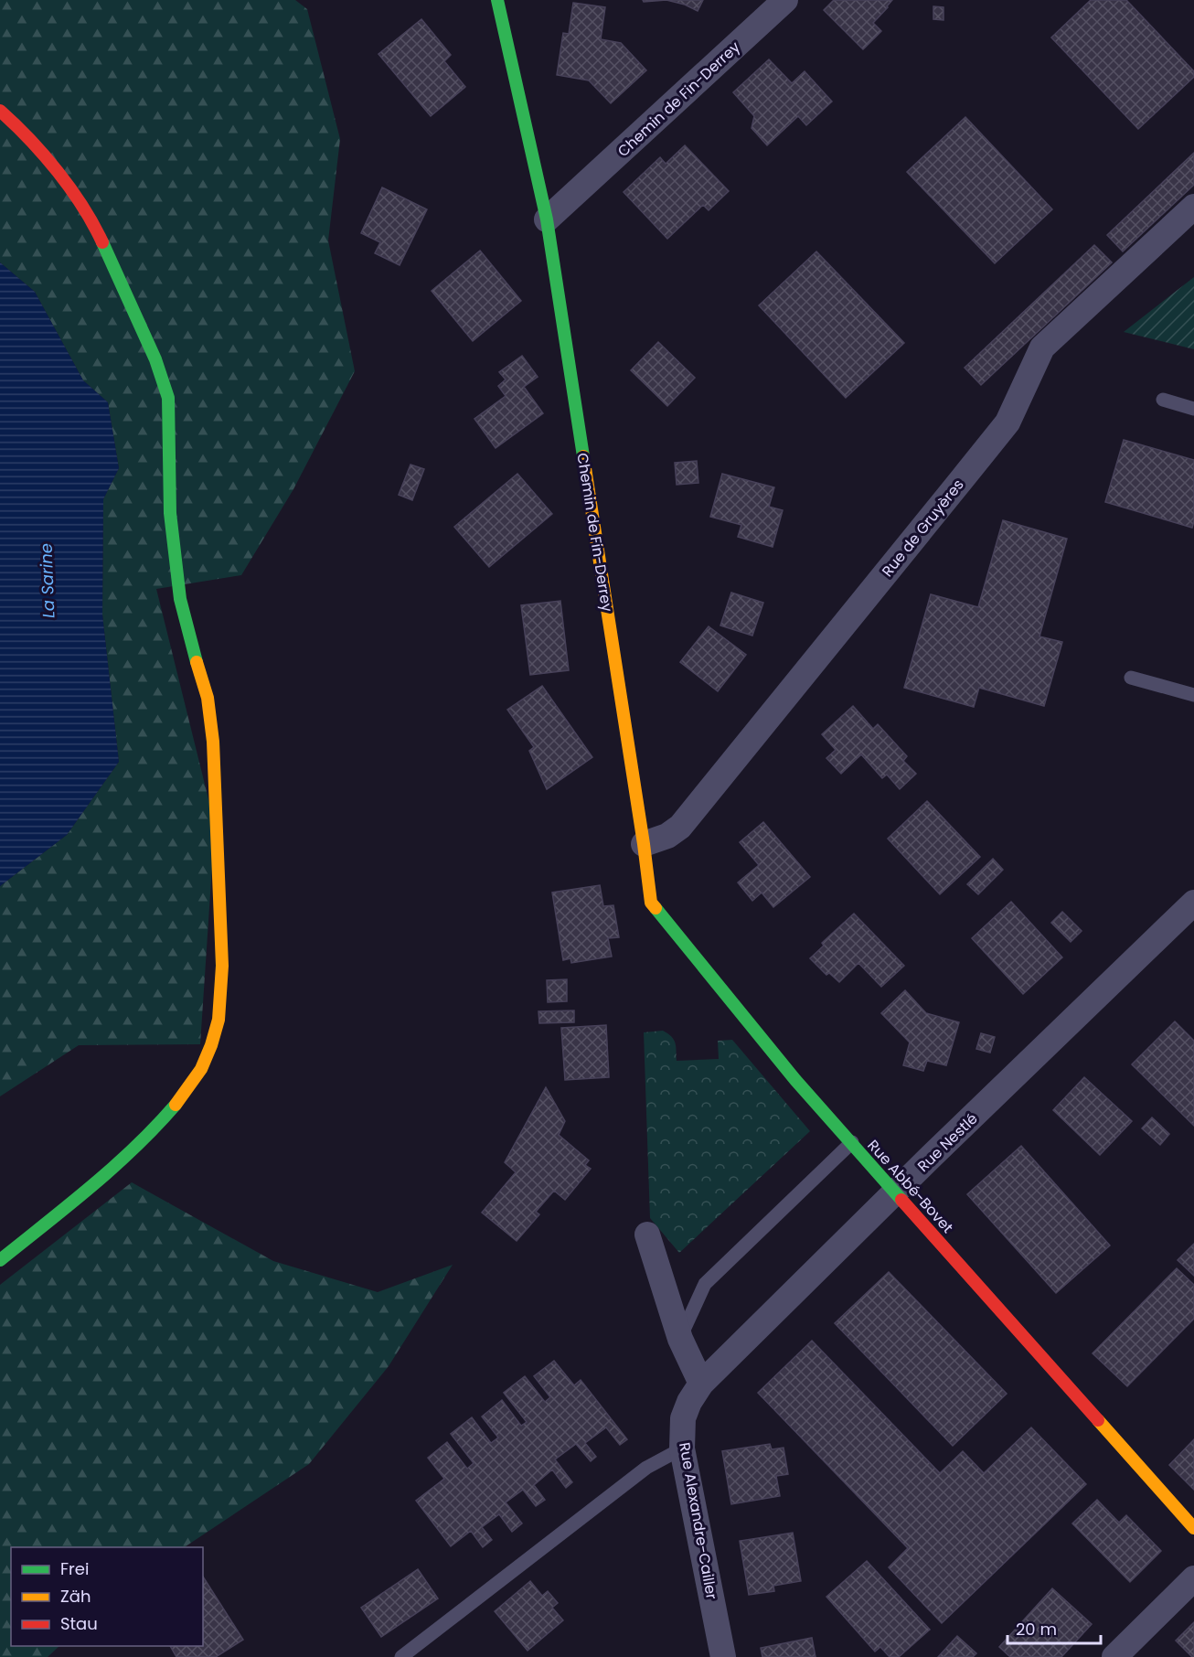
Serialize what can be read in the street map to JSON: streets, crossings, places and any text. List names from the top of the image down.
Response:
{
  "streets": {
    "street": [
      "Chemin de Fin-Derrey",
      "Rue de Gruyères",
      "Rue Nestlé",
      "Rue Abbé-Bovet",
      "Rue Alexandre-Cailler"
    ]
  },
  "crossings": [
    ["Chemin de Fin-Derrey", "Rue de Gruyères"],
    ["Chemin de Fin-Derrey", "Rue Abbé-Bovet"],
    ["Rue de Gruyères", "Rue Abbé-Bovet"],
    ["Rue Nestlé", "Rue Abbé-Bovet"],
    ["Rue Nestlé", "Rue Alexandre-Cailler"]
  ],
  "water": ["La Sarine"],
  "legend": ["Frei", "Zäh", "Stau"],
  "scale_bar": "20 m"
}
